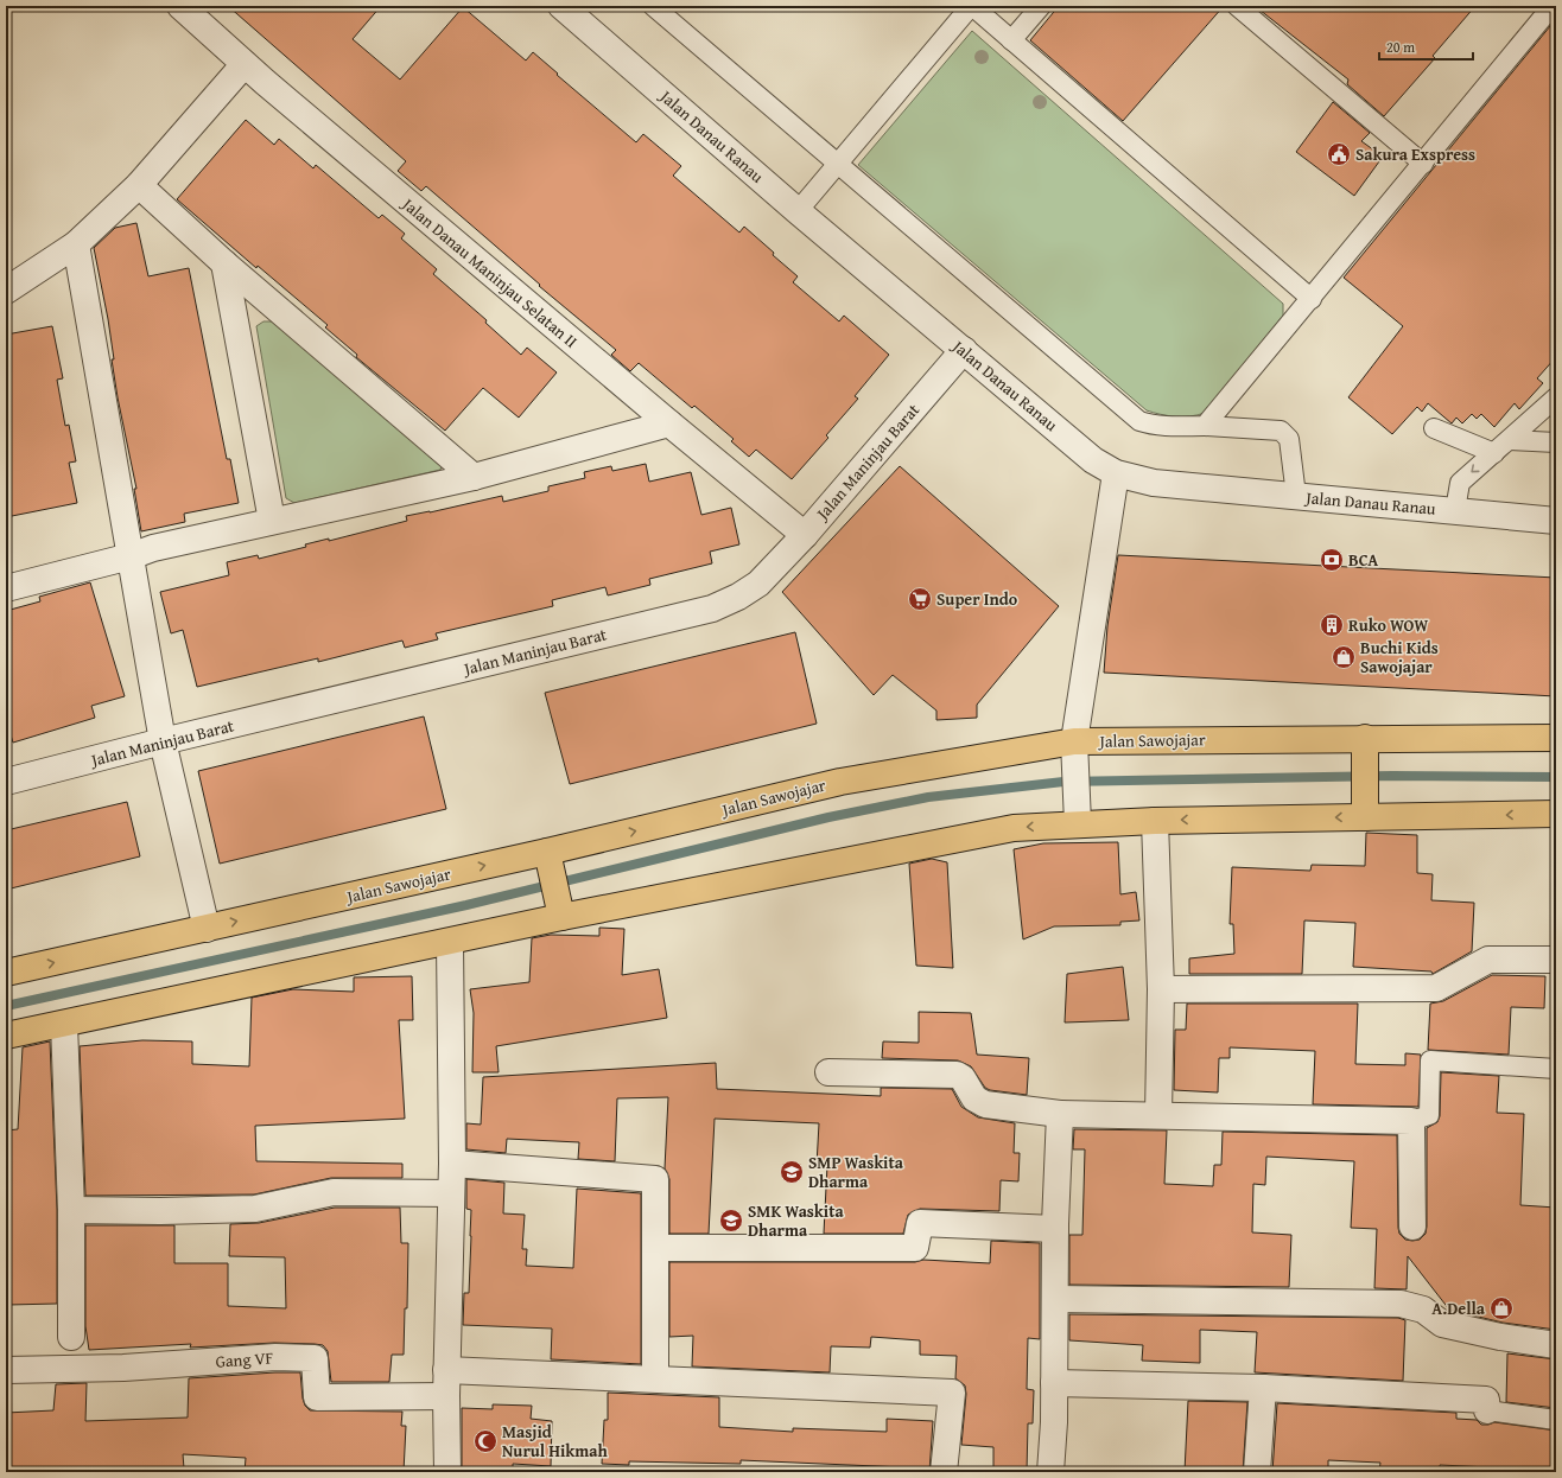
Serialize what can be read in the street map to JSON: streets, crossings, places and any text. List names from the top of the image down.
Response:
{
  "streets": {
    "main road": ["Jalan Sawojajar"],
    "street": [
      "Jalan Danau Ranau",
      "Jalan Danau Maninjau Selatan II",
      "Jalan Maninjau Barat",
      "Gang VF"
    ]
  },
  "crossings": [
    ["Jalan Danau Ranau", "Jalan Maninjau Barat"],
    ["Jalan Danau Maninjau Selatan II", "Jalan Maninjau Barat"]
  ],
  "places": {
    "public building": ["Sakura Exspress"],
    "bank": ["BCA"],
    "supermarket": ["Super Indo"],
    "building": ["Ruko WOW"],
    "shop": ["Buchi Kids Sawojajar", "A.Della"],
    "school or university": ["SMP Waskita Dharma", "SMK Waskita Dharma"],
    "mosque": ["Masjid Nurul Hikmah"]
  },
  "scale_bar": "20 m"
}
